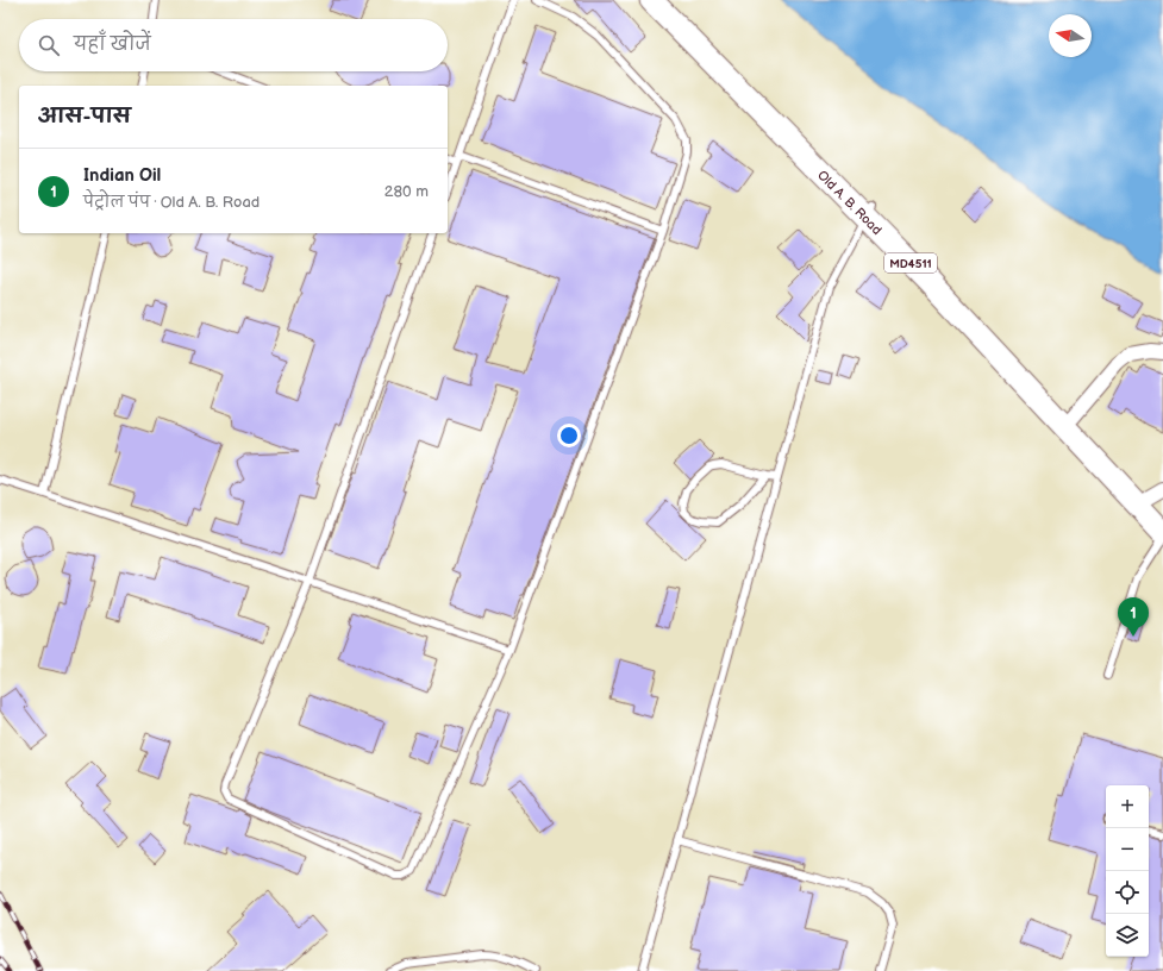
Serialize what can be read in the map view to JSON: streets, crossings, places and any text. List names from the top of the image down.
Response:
{
  "streets": {
    "main road": ["Old A. B. Road", "MD4511"]
  },
  "north": "left",
  "page": {
    "search": "यहाँ खोजें",
    "heading": "आस-पास",
    "list": [
      {
        "mark": "1",
        "name": "Indian Oil",
        "note": "पेट्रोल पंप · Old A. B. Road",
        "value": "280 m"
      }
    ],
    "pins": "1",
    "map_buttons": ["+", "−"]
  }
}
